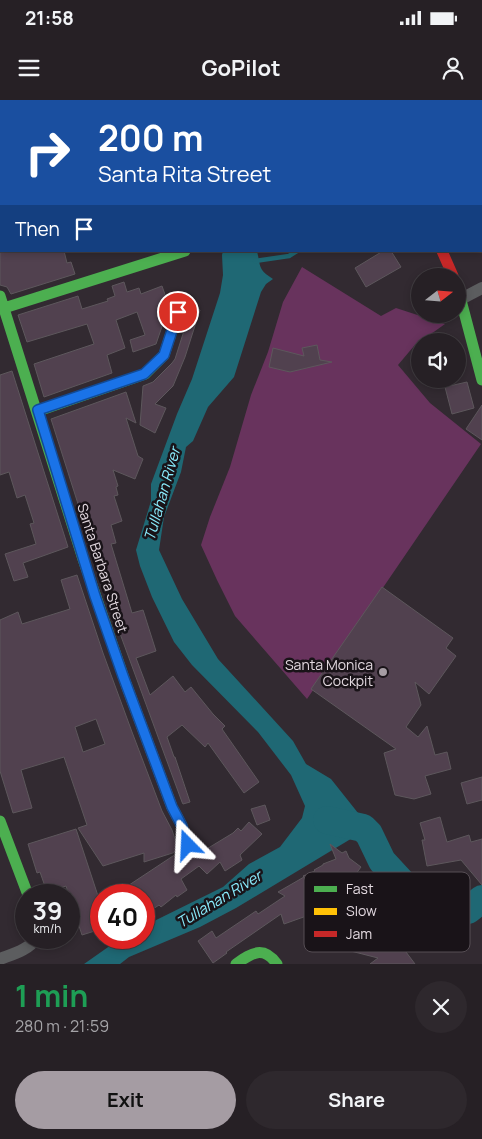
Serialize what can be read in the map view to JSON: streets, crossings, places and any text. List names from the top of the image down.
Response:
{
  "streets": {
    "street": ["Santa Barbara Street"]
  },
  "water": ["Tullahan River"],
  "places": ["Santa Monica Cockpit"],
  "legend": ["Fast", "Slow", "Jam"],
  "north": "right",
  "page": {
    "status": "21:58",
    "header": "GoPilot",
    "turn": ["200 m", "Santa Rita Street"],
    "then": "Then",
    "speed": "39 km/h",
    "limit": "40",
    "heading": ["1 min", "280 m · 21:59"],
    "buttons": ["Exit", "Share"]
  }
}
